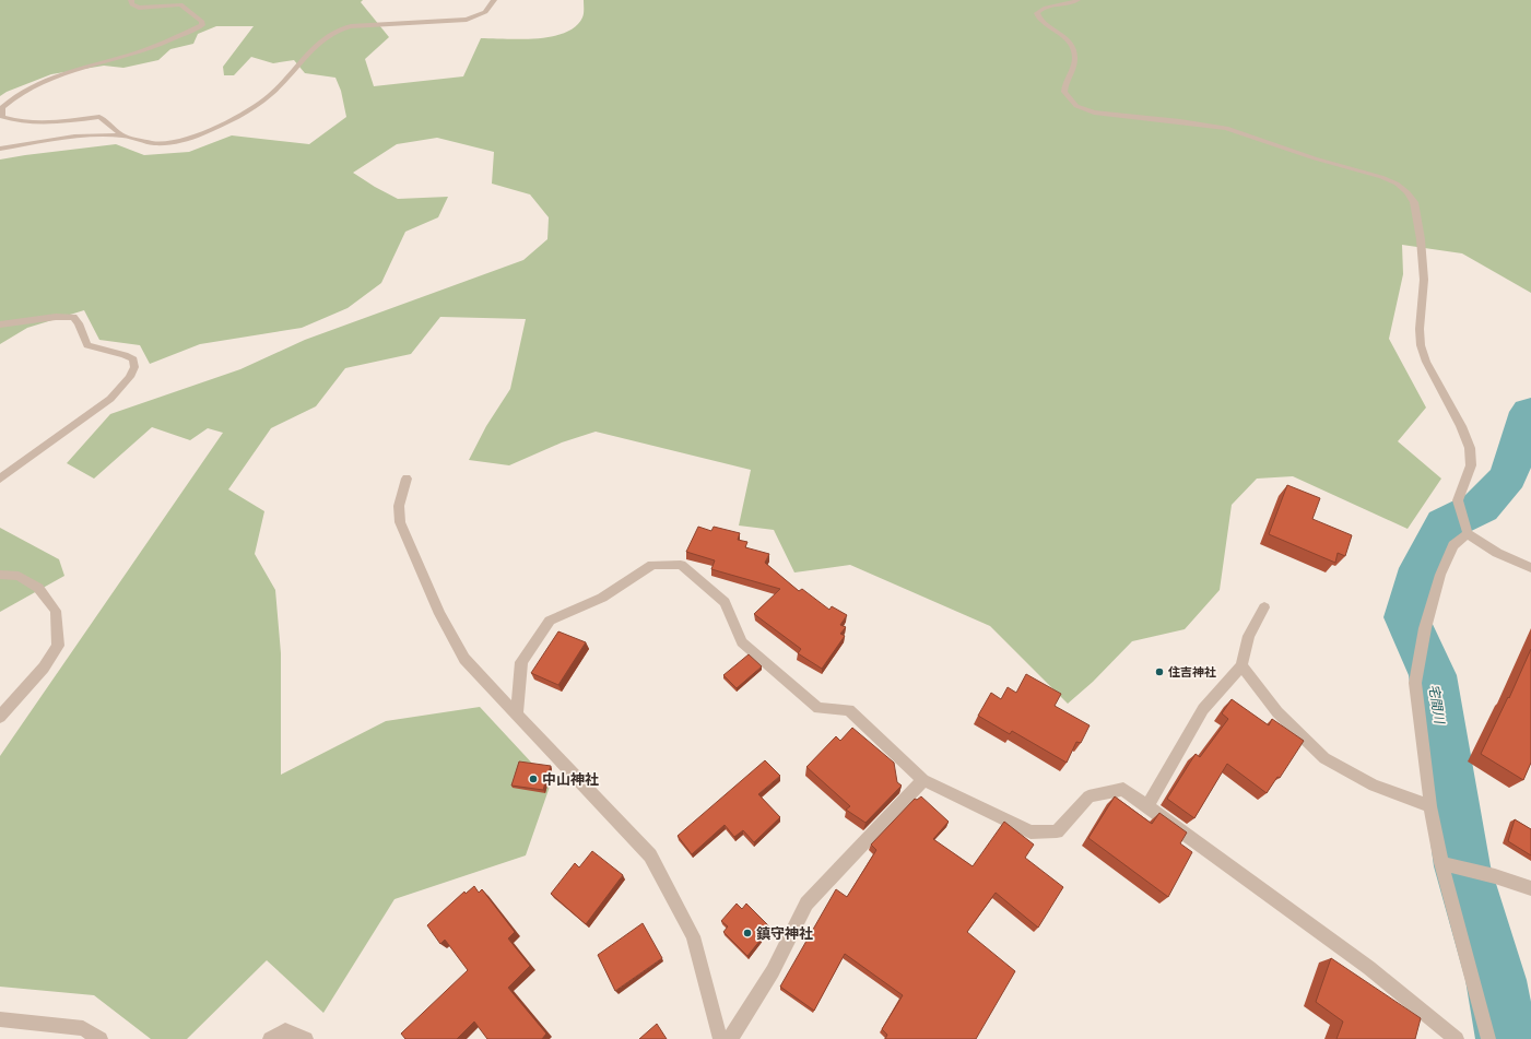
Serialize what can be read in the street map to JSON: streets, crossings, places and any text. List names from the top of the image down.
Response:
{
  "water": ["宅間川"],
  "places": ["住吉神社", "中山神社", "鎮守神社"]
}
